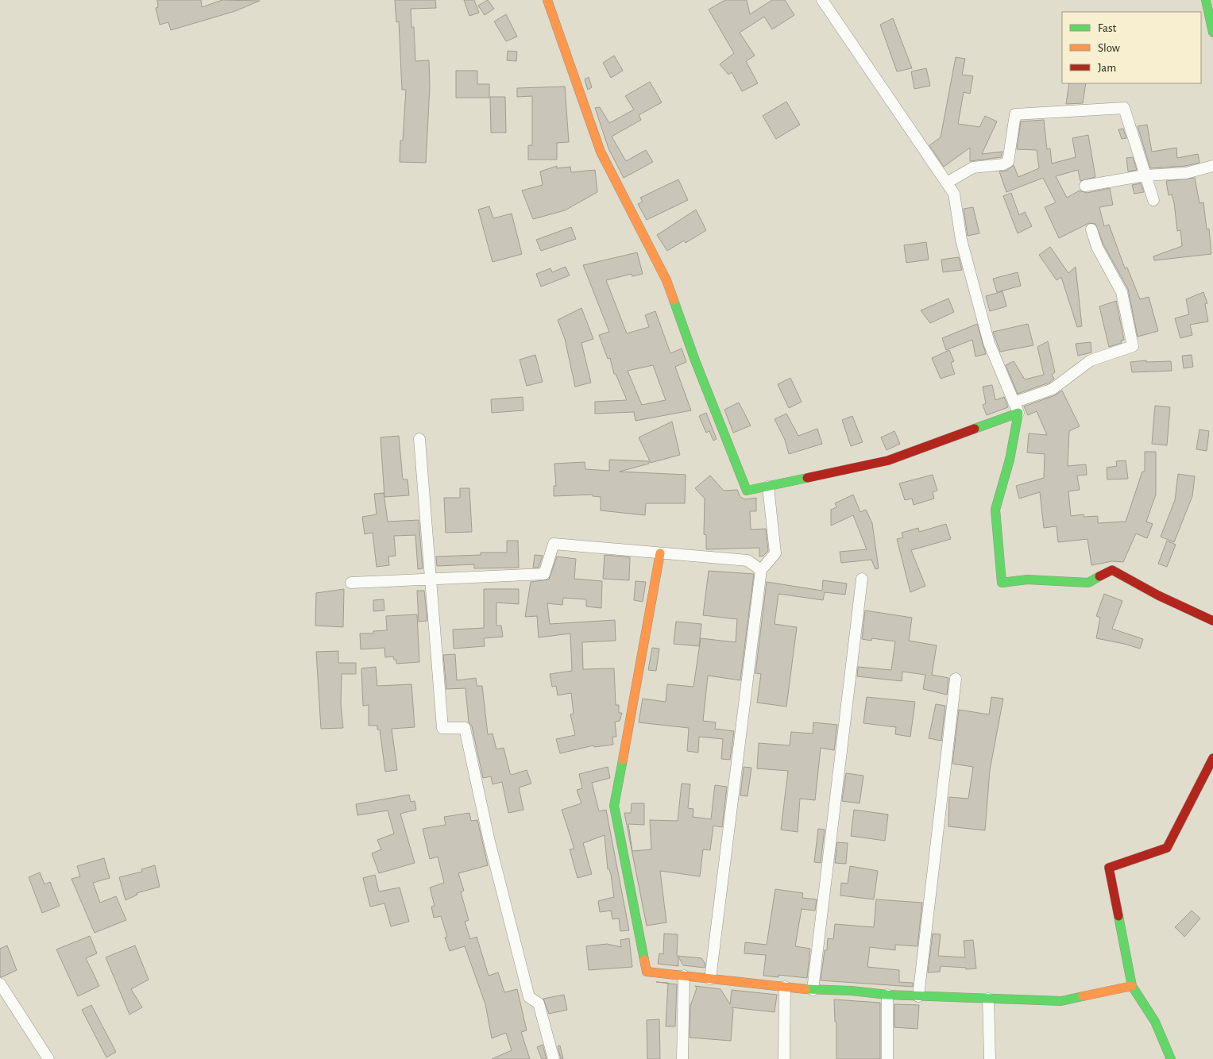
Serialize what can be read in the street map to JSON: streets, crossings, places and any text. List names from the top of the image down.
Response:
{
  "legend": ["Fast", "Slow", "Jam"]
}
